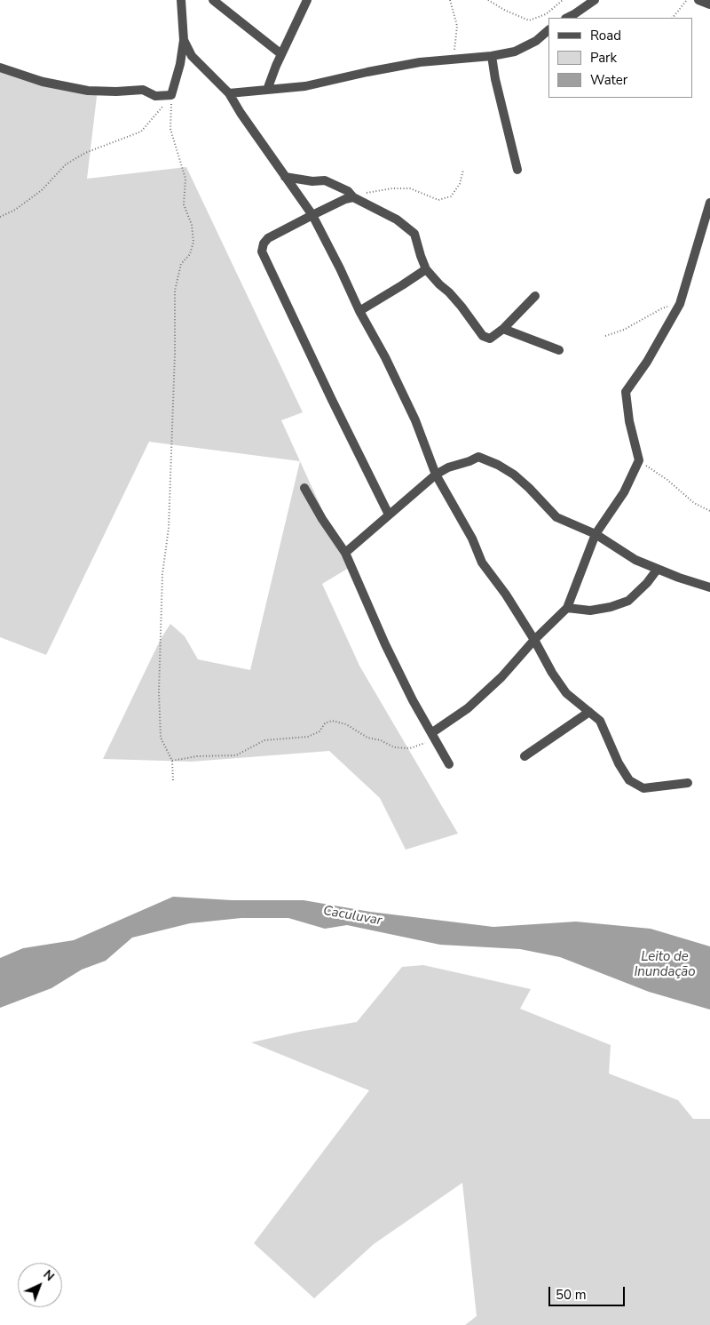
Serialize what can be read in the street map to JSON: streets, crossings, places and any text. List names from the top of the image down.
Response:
{
  "water": ["Caculuvar", "Leito de Inundação"],
  "legend": ["Road", "Park", "Water"],
  "scale_bar": "50 m",
  "north": "top right"
}
